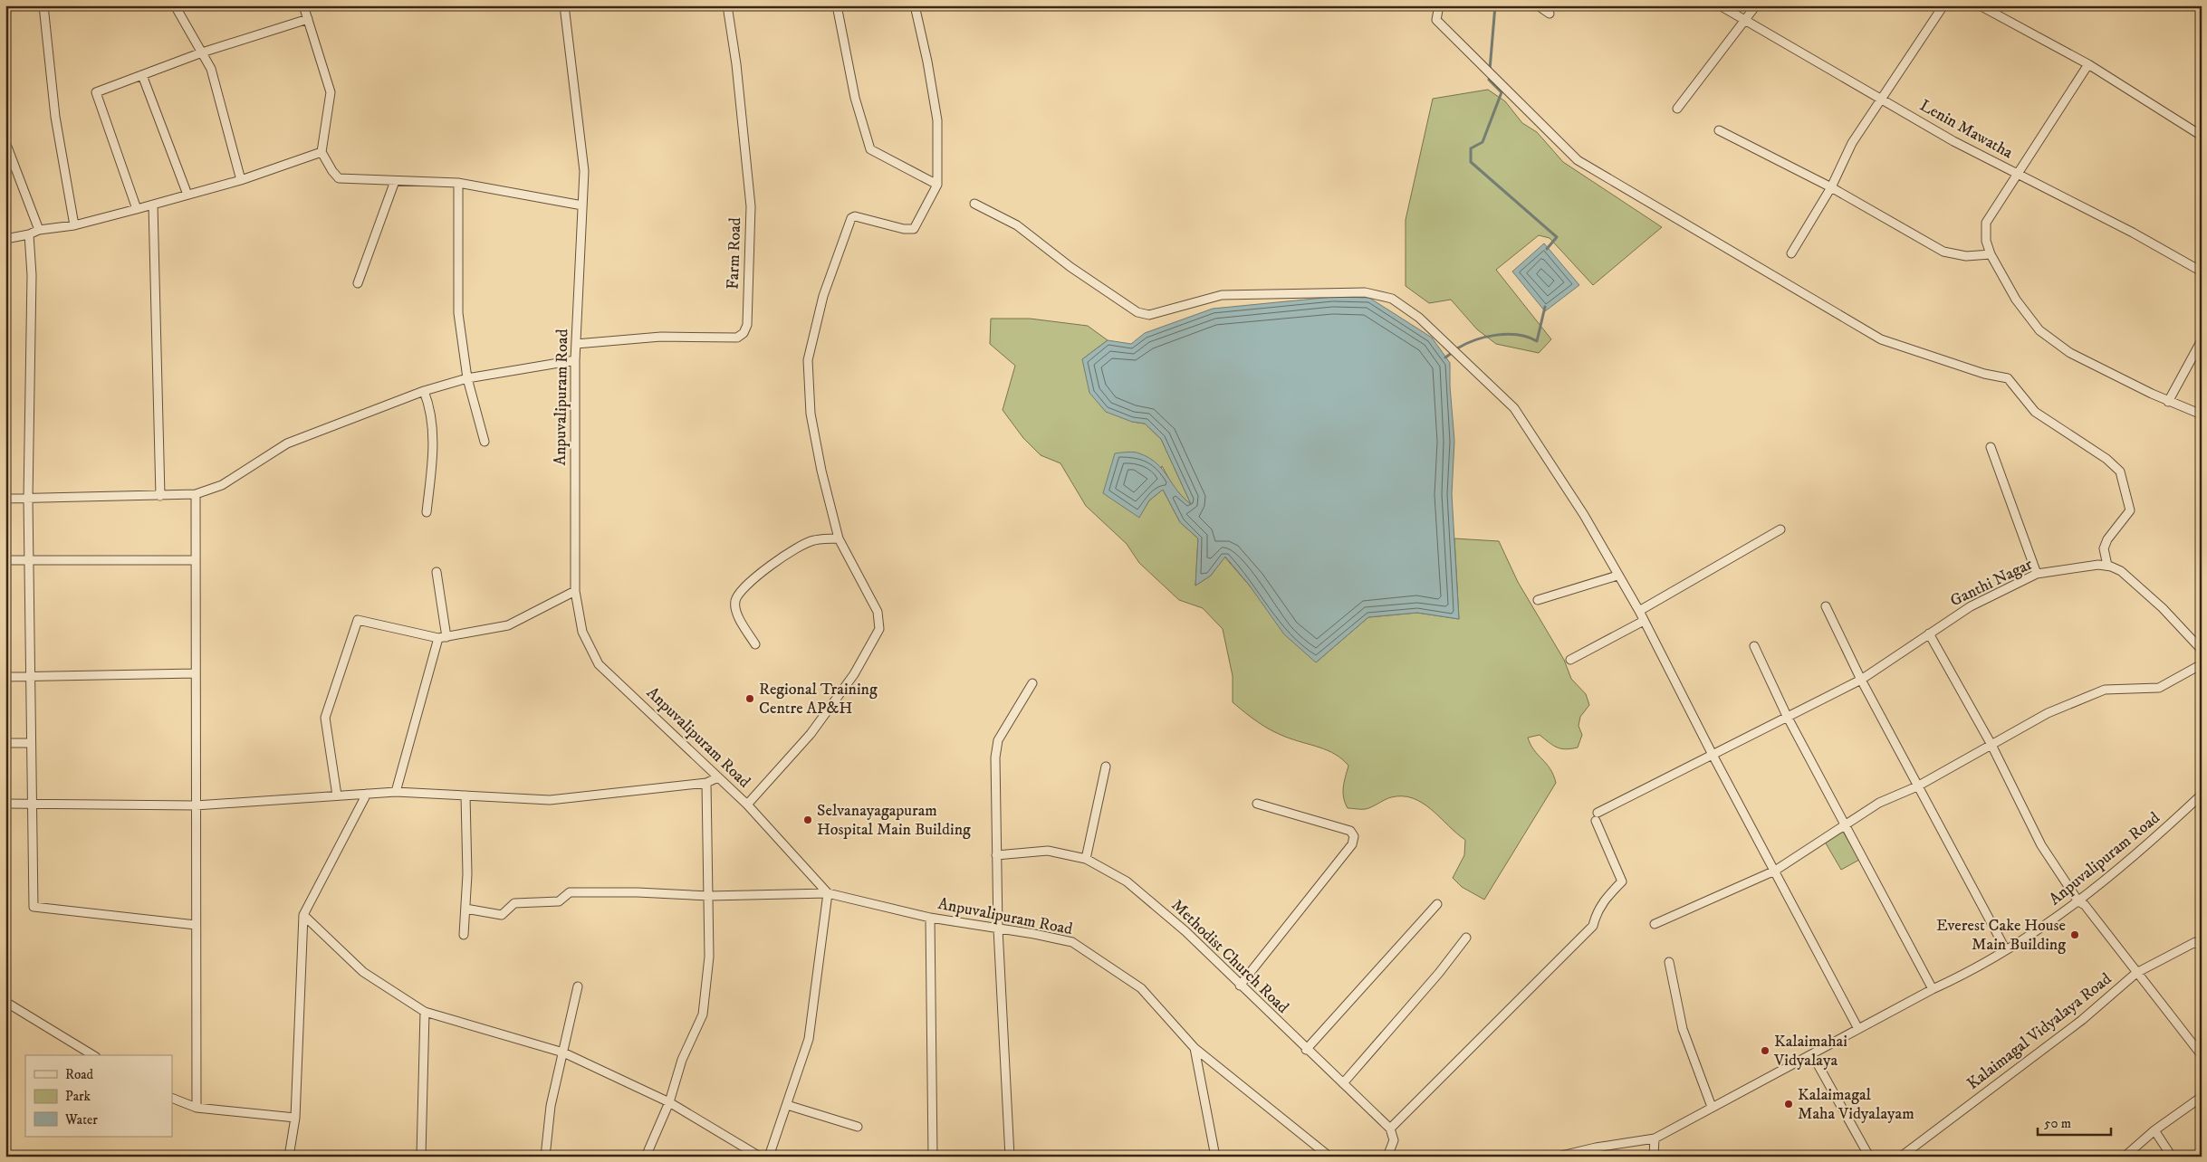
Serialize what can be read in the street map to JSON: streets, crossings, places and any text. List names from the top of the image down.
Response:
{
  "streets": {
    "street": [
      "Lenin Mawatha",
      "Farm Road",
      "Anpuvalipuram Road",
      "Ganthi Nagar",
      "Methodist Church Road",
      "Kalaimagal Vidyalaya Road"
    ]
  },
  "crossings": [
    ["Farm Road", "Anpuvalipuram Road"],
    ["Ganthi Nagar", "Methodist Church Road"]
  ],
  "places": [
    "Regional Training Centre AP&H",
    "Selvanayagapuram Hospital Main Building",
    "Everest Cake House Main Building",
    "Kalaimahai Vidyalaya",
    "Kalaimagal Maha Vidyalayam"
  ],
  "legend": ["Road", "Park", "Water"],
  "scale_bar": "50 m"
}
